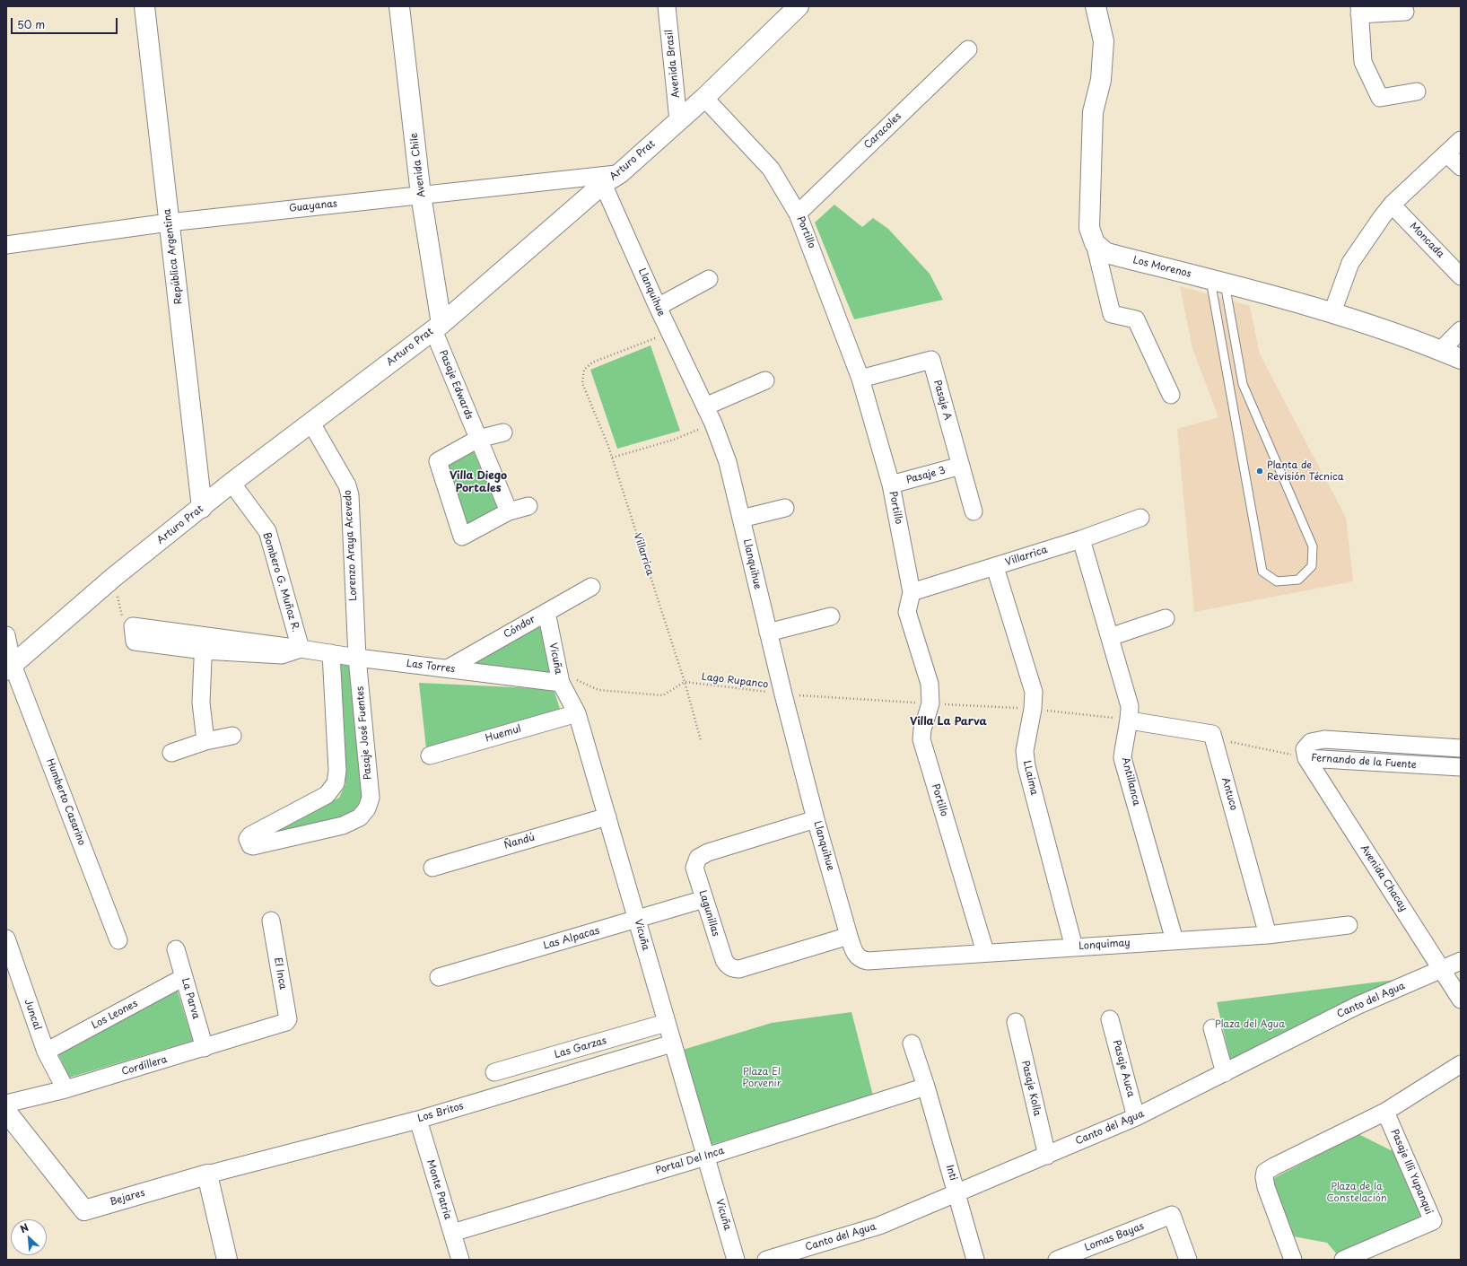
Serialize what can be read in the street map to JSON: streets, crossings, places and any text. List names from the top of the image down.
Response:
{
  "streets": {
    "main road": [
      "Arturo Prat",
      "Avenida Chile",
      "República Argentina",
      "Los Morenos",
      "Bejares"
    ],
    "street": [
      "Avenida Brasil",
      "Caracoles",
      "Guayanas",
      "Portillo",
      "Moncada",
      "Llanquihue",
      "Pasaje Edwards",
      "Pasaje A",
      "Pasaje 3",
      "Lorenzo Araya Acevedo",
      "Villarrica",
      "Bombero G. Muñoz R.",
      "Cóndor",
      "Vicuña",
      "Las Torres",
      "Pasaje José Fuentes",
      "Huemul",
      "Fernando de la Fuente",
      "LLaima",
      "Antillanca",
      "Antuco",
      "Humberto Casarino",
      "Ñandú",
      "Avenida Chacay",
      "Lagunillas",
      "Las Alpacas",
      "Lonquimay",
      "El Inca",
      "La Parva",
      "Canto del Agua",
      "Juncal",
      "Los Leones",
      "Las Garzas",
      "Cordillera",
      "Pasaje Auca",
      "Pasaje Kolla",
      "Los Britos",
      "Portal Del Inca",
      "Pasaje Illi Yupanqui",
      "Inti",
      "Monte Patria",
      "Lomas Bayas"
    ],
    "path": ["Lago Rupanco"]
  },
  "crossings": [
    ["Avenida Brasil", "Arturo Prat"],
    ["Caracoles", "Portillo"],
    ["Arturo Prat", "Avenida Chile"],
    ["Arturo Prat", "Guayanas"],
    ["Arturo Prat", "Portillo"],
    ["Arturo Prat", "República Argentina"],
    ["Arturo Prat", "Llanquihue"],
    ["Arturo Prat", "Pasaje Edwards"],
    ["Arturo Prat", "Lorenzo Araya Acevedo"],
    ["Arturo Prat", "Bombero G. Muñoz R."],
    ["Arturo Prat", "Humberto Casarino"],
    ["Avenida Chile", "Guayanas"],
    ["Avenida Chile", "Pasaje Edwards"],
    ["Guayanas", "República Argentina"],
    ["Portillo", "Pasaje A"],
    ["Portillo", "Pasaje 3"],
    ["Portillo", "Villarrica"],
    ["Portillo", "Lago Rupanco"],
    ["Portillo", "Lonquimay"],
    ["Llanquihue", "Villarrica"],
    ["Llanquihue", "Lago Rupanco"],
    ["Llanquihue", "Lagunillas"],
    ["Llanquihue", "Lonquimay"],
    ["Pasaje A", "Pasaje 3"],
    ["Lorenzo Araya Acevedo", "Las Torres"],
    ["Lorenzo Araya Acevedo", "Pasaje José Fuentes"],
    ["Villarrica", "Lago Rupanco"],
    ["Villarrica", "LLaima"],
    ["Villarrica", "Antillanca"],
    ["Bombero G. Muñoz R.", "Las Torres"],
    ["Cóndor", "Vicuña"],
    ["Cóndor", "Las Torres"],
    ["Vicuña", "Las Torres"],
    ["Vicuña", "Huemul"],
    ["Vicuña", "Ñandú"],
    ["Vicuña", "Las Alpacas"],
    ["Vicuña", "Las Garzas"],
    ["Vicuña", "Los Britos"],
    ["Vicuña", "Portal Del Inca"],
    ["Las Torres", "Pasaje José Fuentes"],
    ["Lago Rupanco", "LLaima"],
    ["Lago Rupanco", "Antillanca"],
    ["Fernando de la Fuente", "Avenida Chacay"],
    ["LLaima", "Lonquimay"],
    ["Antillanca", "Lonquimay"],
    ["Antuco", "Lonquimay"],
    ["Avenida Chacay", "Canto del Agua"],
    ["Lagunillas", "Las Alpacas"],
    ["El Inca", "Cordillera"],
    ["La Parva", "Los Leones"],
    ["La Parva", "Cordillera"],
    ["Canto del Agua", "Pasaje Auca"],
    ["Canto del Agua", "Pasaje Kolla"],
    ["Canto del Agua", "Inti"],
    ["Juncal", "Los Leones"],
    ["Juncal", "Cordillera"],
    ["Los Britos", "Monte Patria"],
    ["Los Britos", "Bejares"],
    ["Portal Del Inca", "Inti"],
    ["Portal Del Inca", "Monte Patria"]
  ],
  "districts": ["Villa Diego Portales", "Villa La Parva"],
  "parks": ["Plaza del Agua", "Plaza El Porvenir", "Plaza de la Constelación"],
  "places": ["Planta de Revisión Técnica"],
  "scale_bar": "50 m",
  "north": "top left"
}
